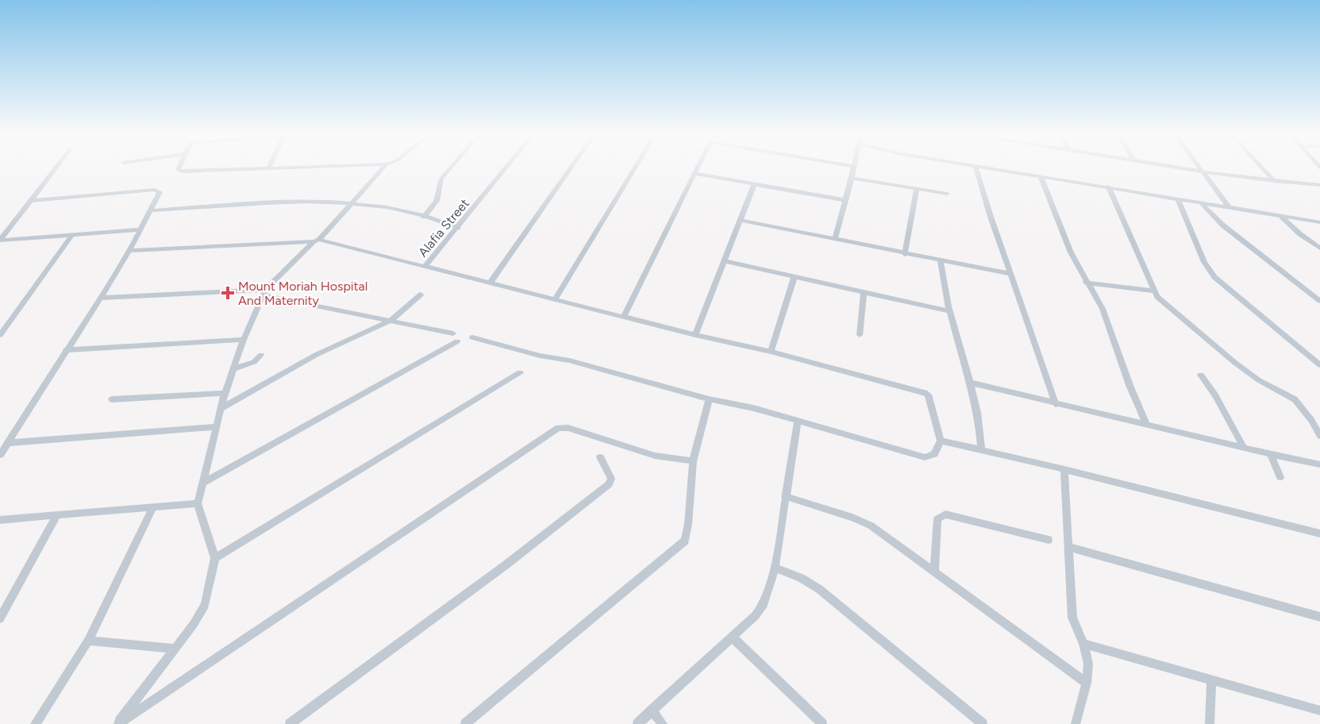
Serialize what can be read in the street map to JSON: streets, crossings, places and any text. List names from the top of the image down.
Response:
{
  "streets": {
    "street": ["Alafia Street"]
  },
  "places": {
    "health": ["Mount Moriah Hospital And Maternity"]
  }
}
